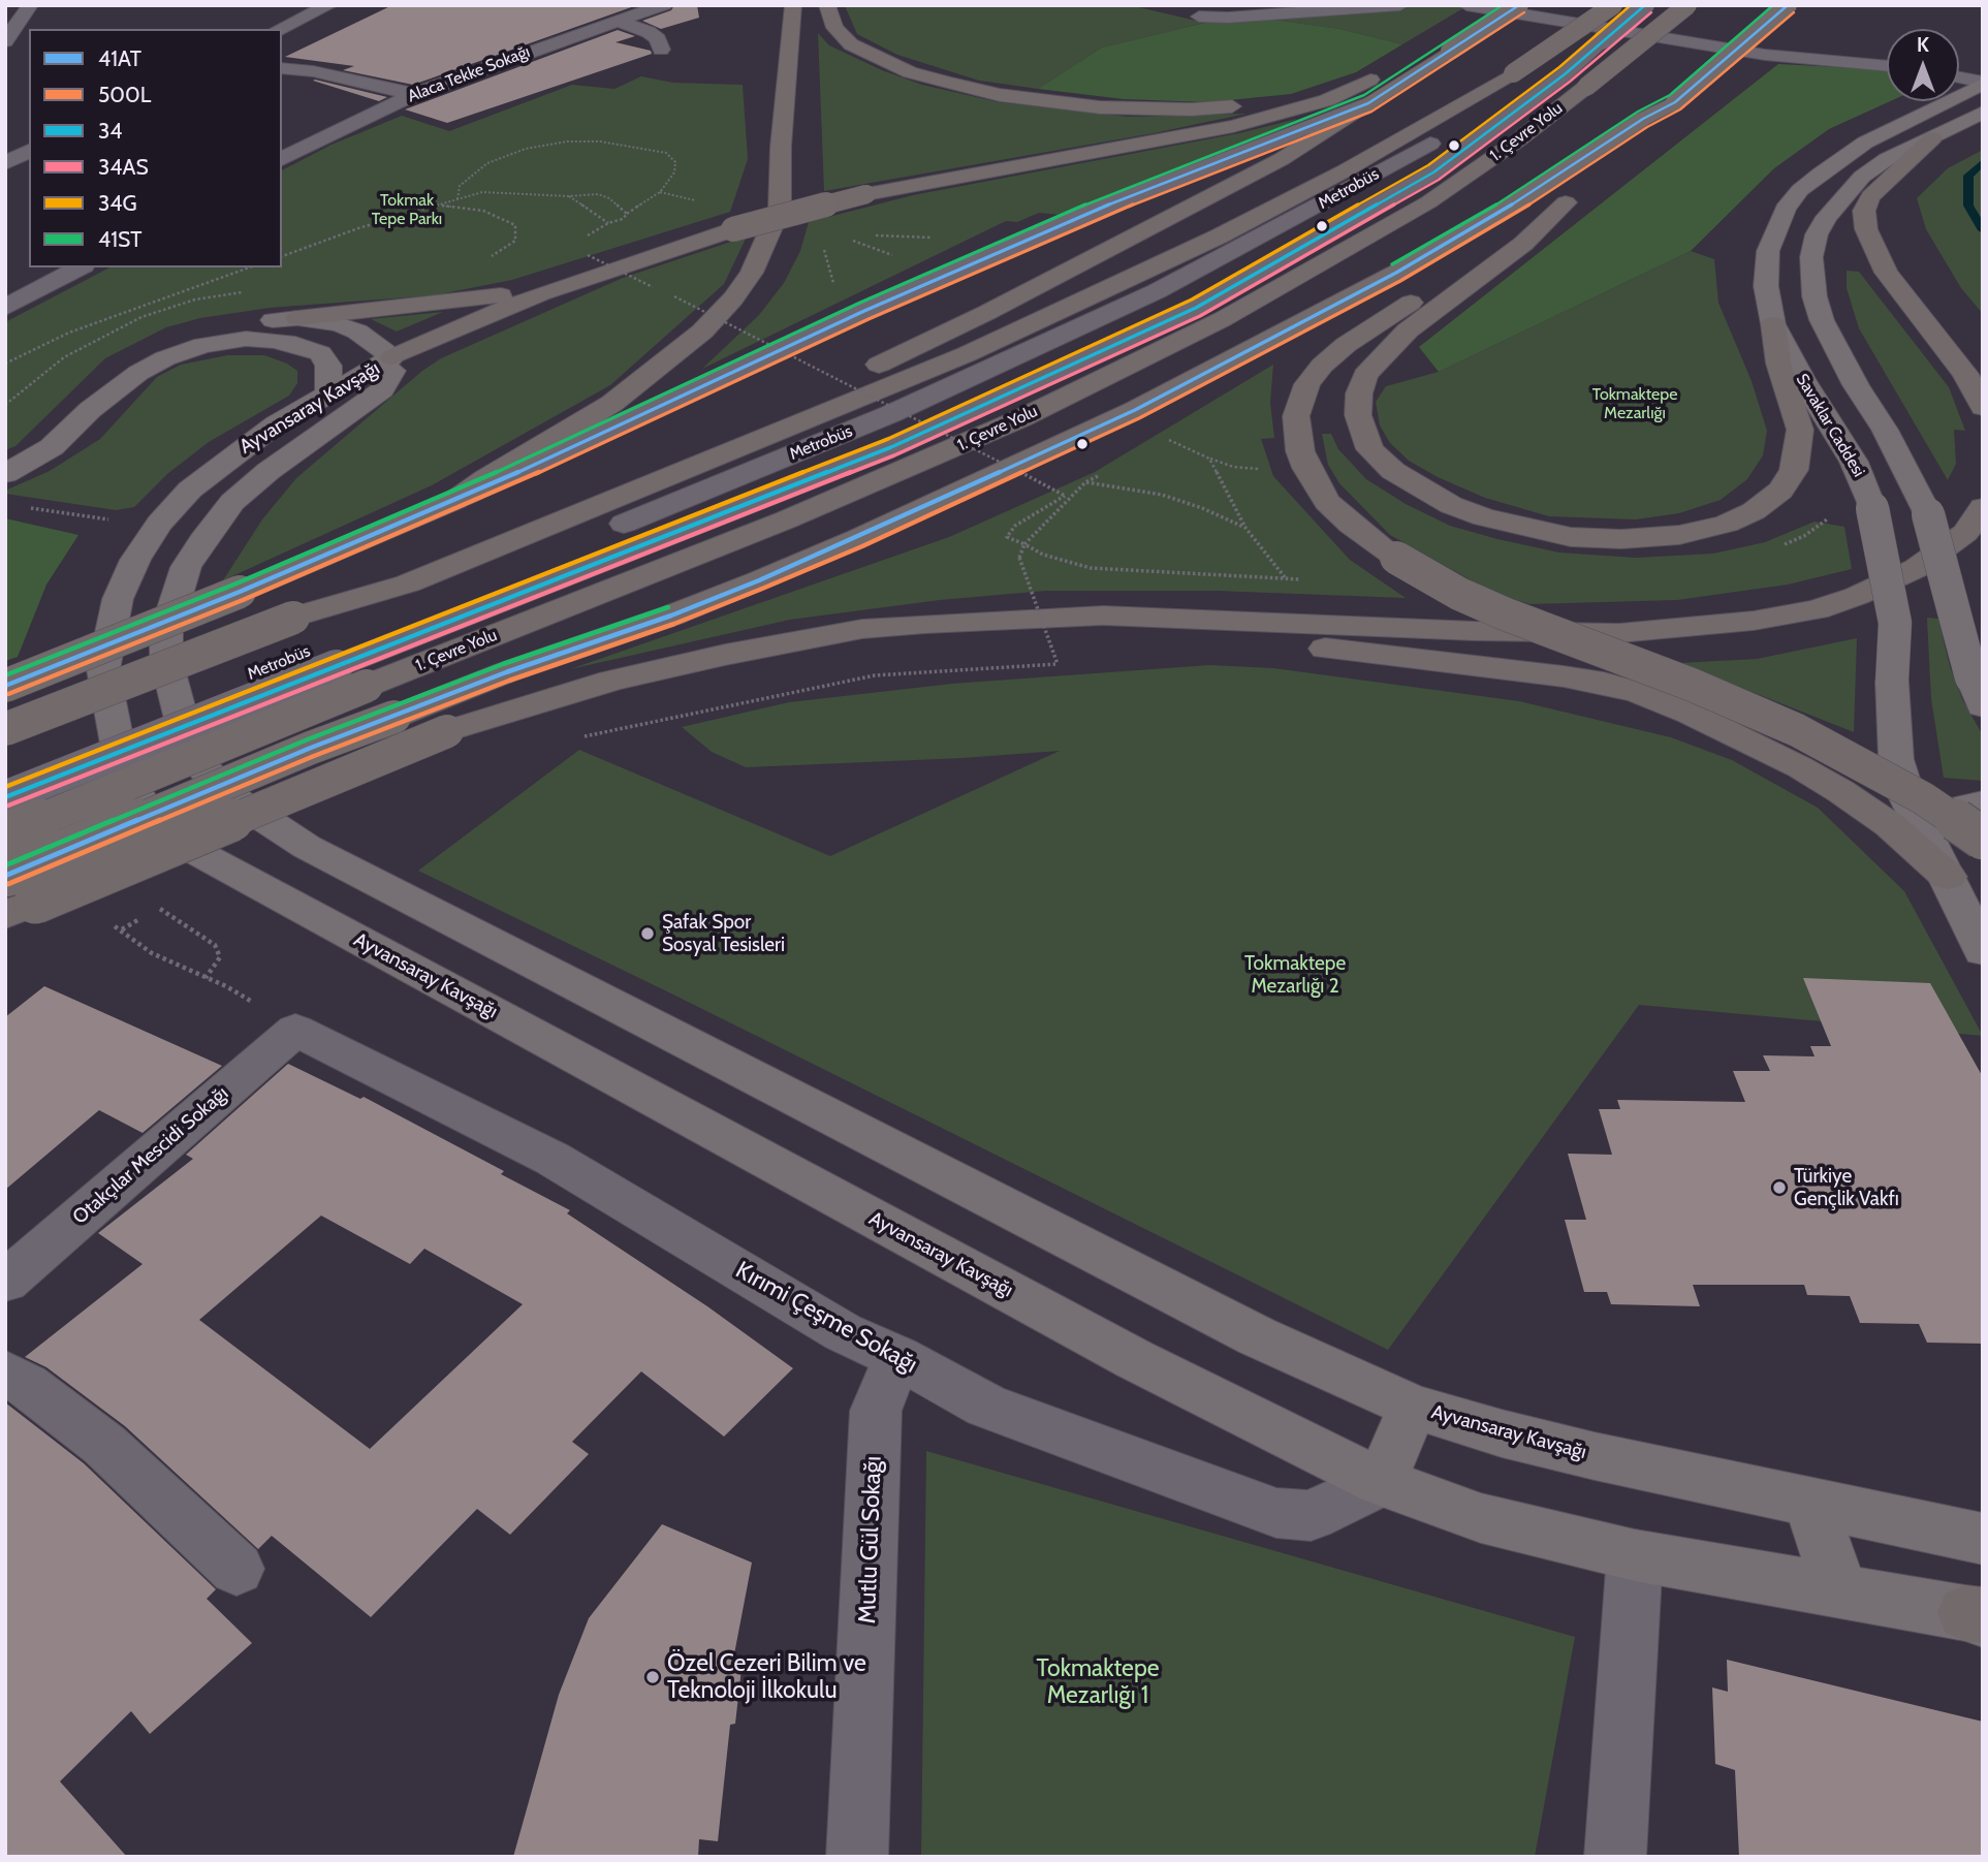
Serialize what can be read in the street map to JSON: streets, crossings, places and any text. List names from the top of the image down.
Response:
{
  "streets": {
    "highway": ["1. Çevre Yolu"],
    "main road": ["Ayvansaray Kavşağı", "Savaklar Caddesi"],
    "street": [
      "Alaca Tekke Sokağı",
      "Metrobüs",
      "Otakçılar Mescidi Sokağı",
      "Kırımi Çeşme Sokağı",
      "Mutlu Gül Sokağı"
    ]
  },
  "crossings": [
    ["Ayvansaray Kavşağı", "Kırımi Çeşme Sokağı"],
    ["Otakçılar Mescidi Sokağı", "Kırımi Çeşme Sokağı"],
    ["Kırımi Çeşme Sokağı", "Mutlu Gül Sokağı"]
  ],
  "parks": [
    "Tokmak Tepe Parkı",
    "Tokmaktepe Mezarlığı",
    "Tokmaktepe Mezarlığı 2",
    "Tokmaktepe Mezarlığı 1"
  ],
  "places": ["Şafak Spor Sosyal Tesisleri", "Türkiye Gençlik Vakfı", "Özel Cezeri Bilim ve Teknoloji İlkokulu"],
  "lines": [
    "transit line 41AT",
    "transit line 34",
    "transit line 34G",
    "transit line 41ST",
    "transit line 500L",
    "transit line 34AS"
  ],
  "legend": [
    "41AT",
    "500L",
    "34",
    "34AS",
    "34G",
    "41ST"
  ],
  "north": "top"
}
